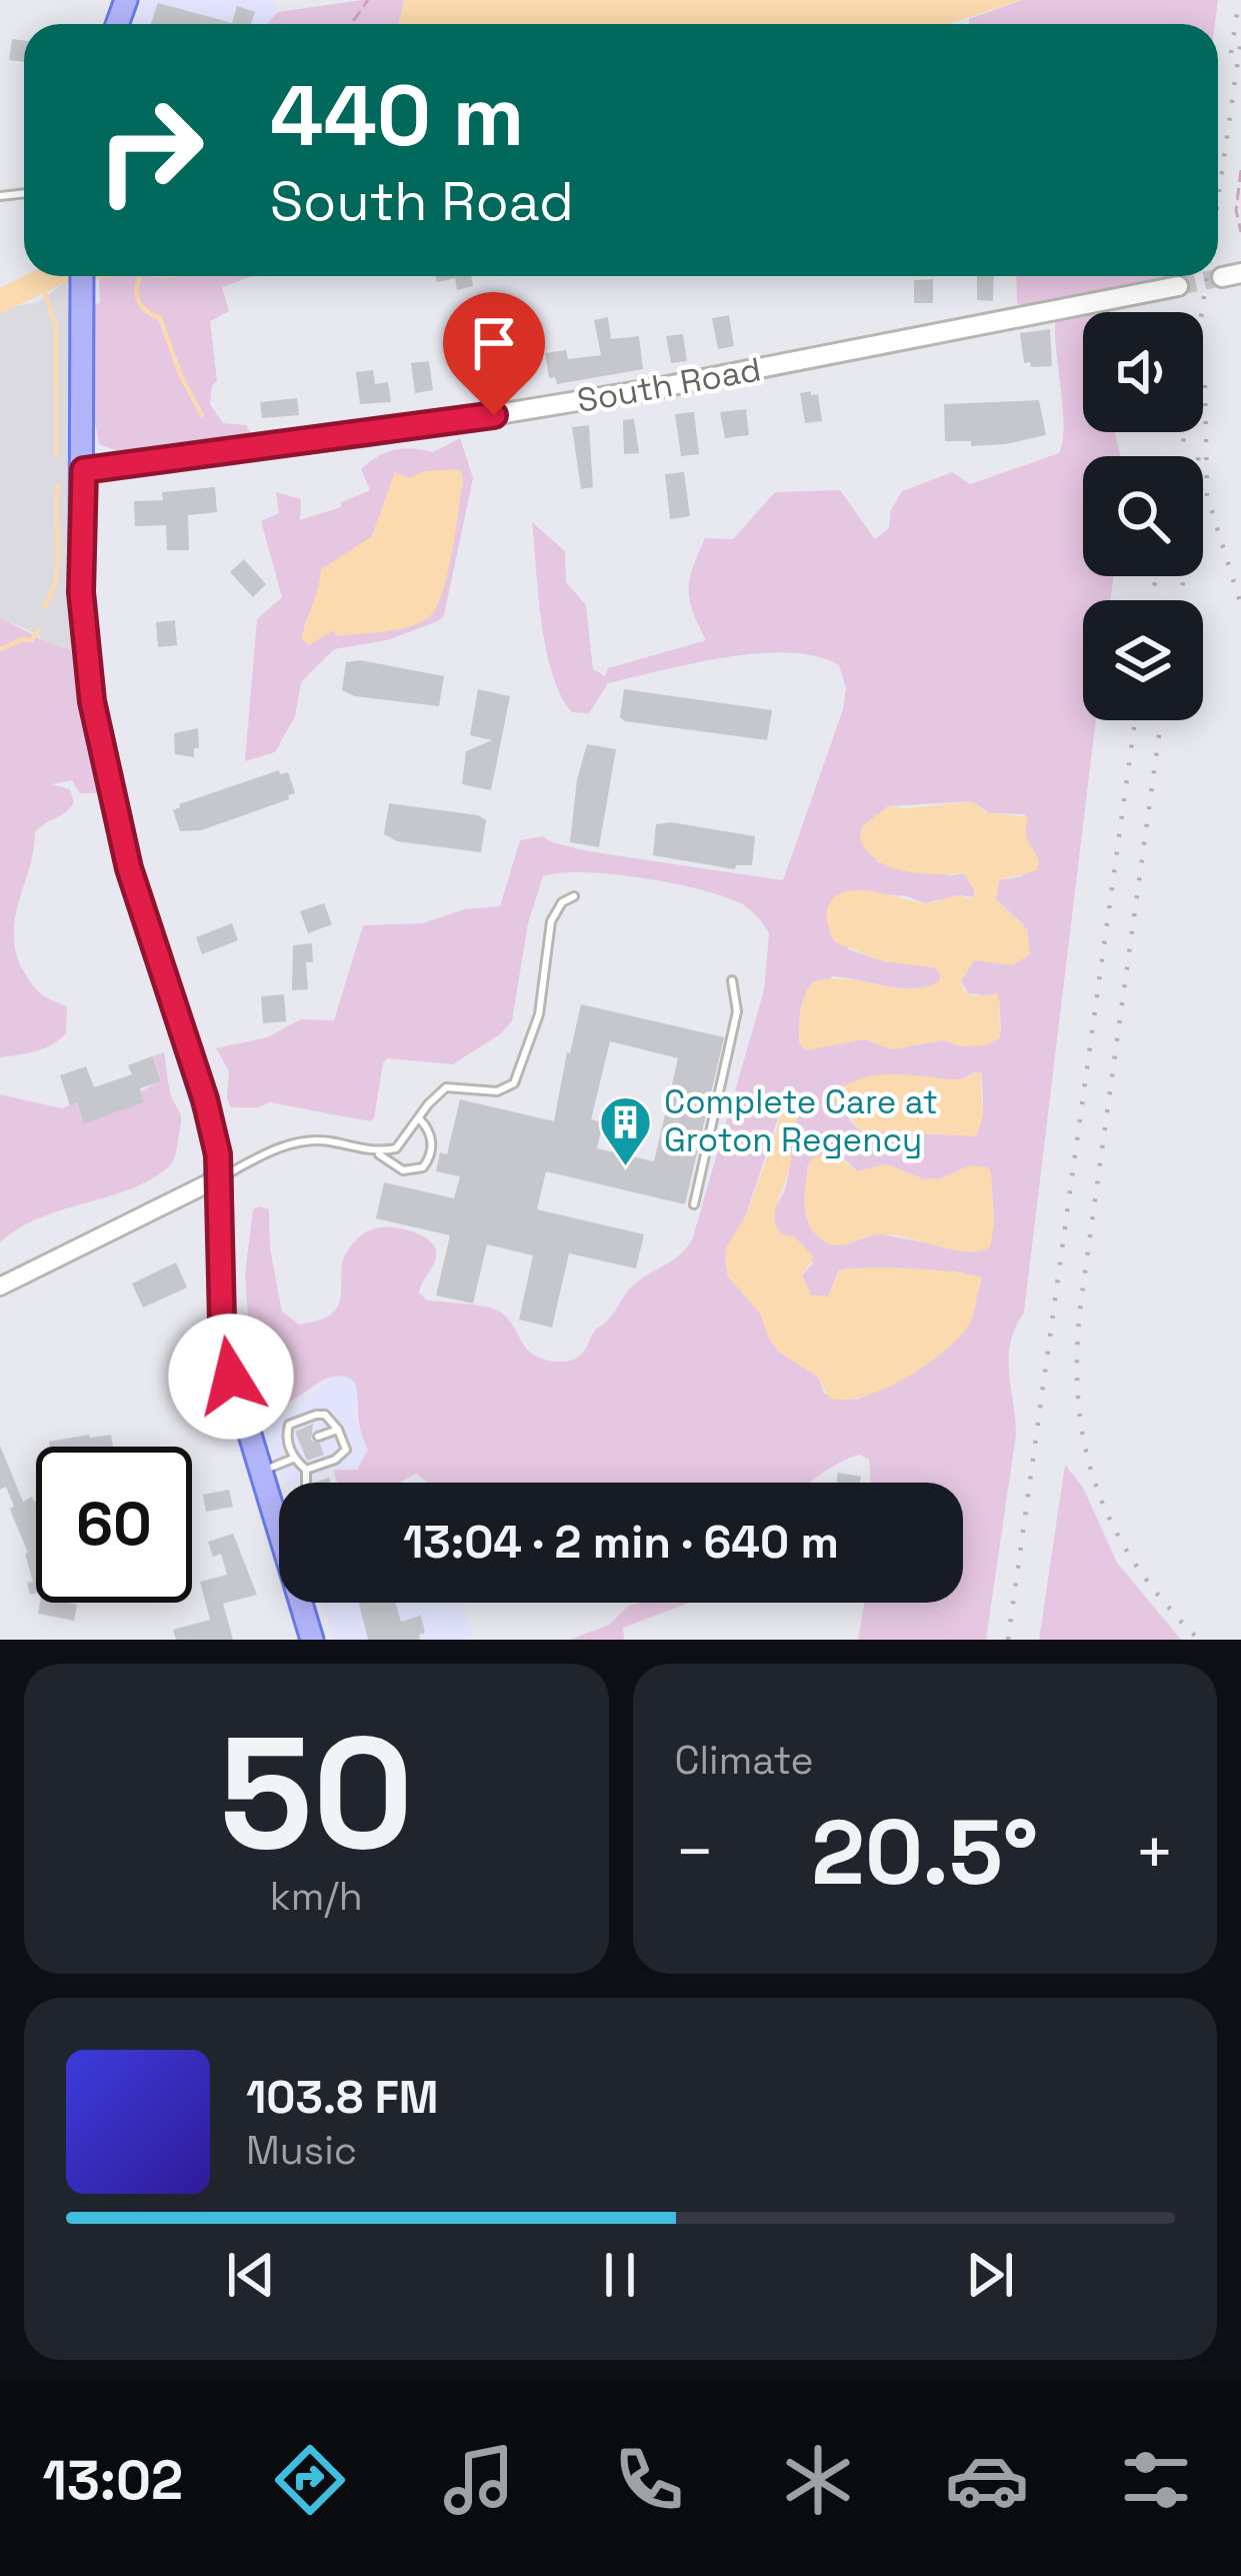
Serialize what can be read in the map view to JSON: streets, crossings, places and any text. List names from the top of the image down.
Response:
{
  "streets": {
    "main road": ["South Road"]
  },
  "places": {
    "building": ["Complete Care at Groton Regency"]
  },
  "page": {
    "turn": ["440 m", "South Road"],
    "limit": "60",
    "trip": "13:04 · 2 min · 640 m",
    "tile": [
      ["50", "km/h"],
      "Climate"
    ],
    "heat": ["−", "20.5°", "+"],
    "song": ["103.8 FM", "Music"],
    "tabs": "13:02"
  }
}
